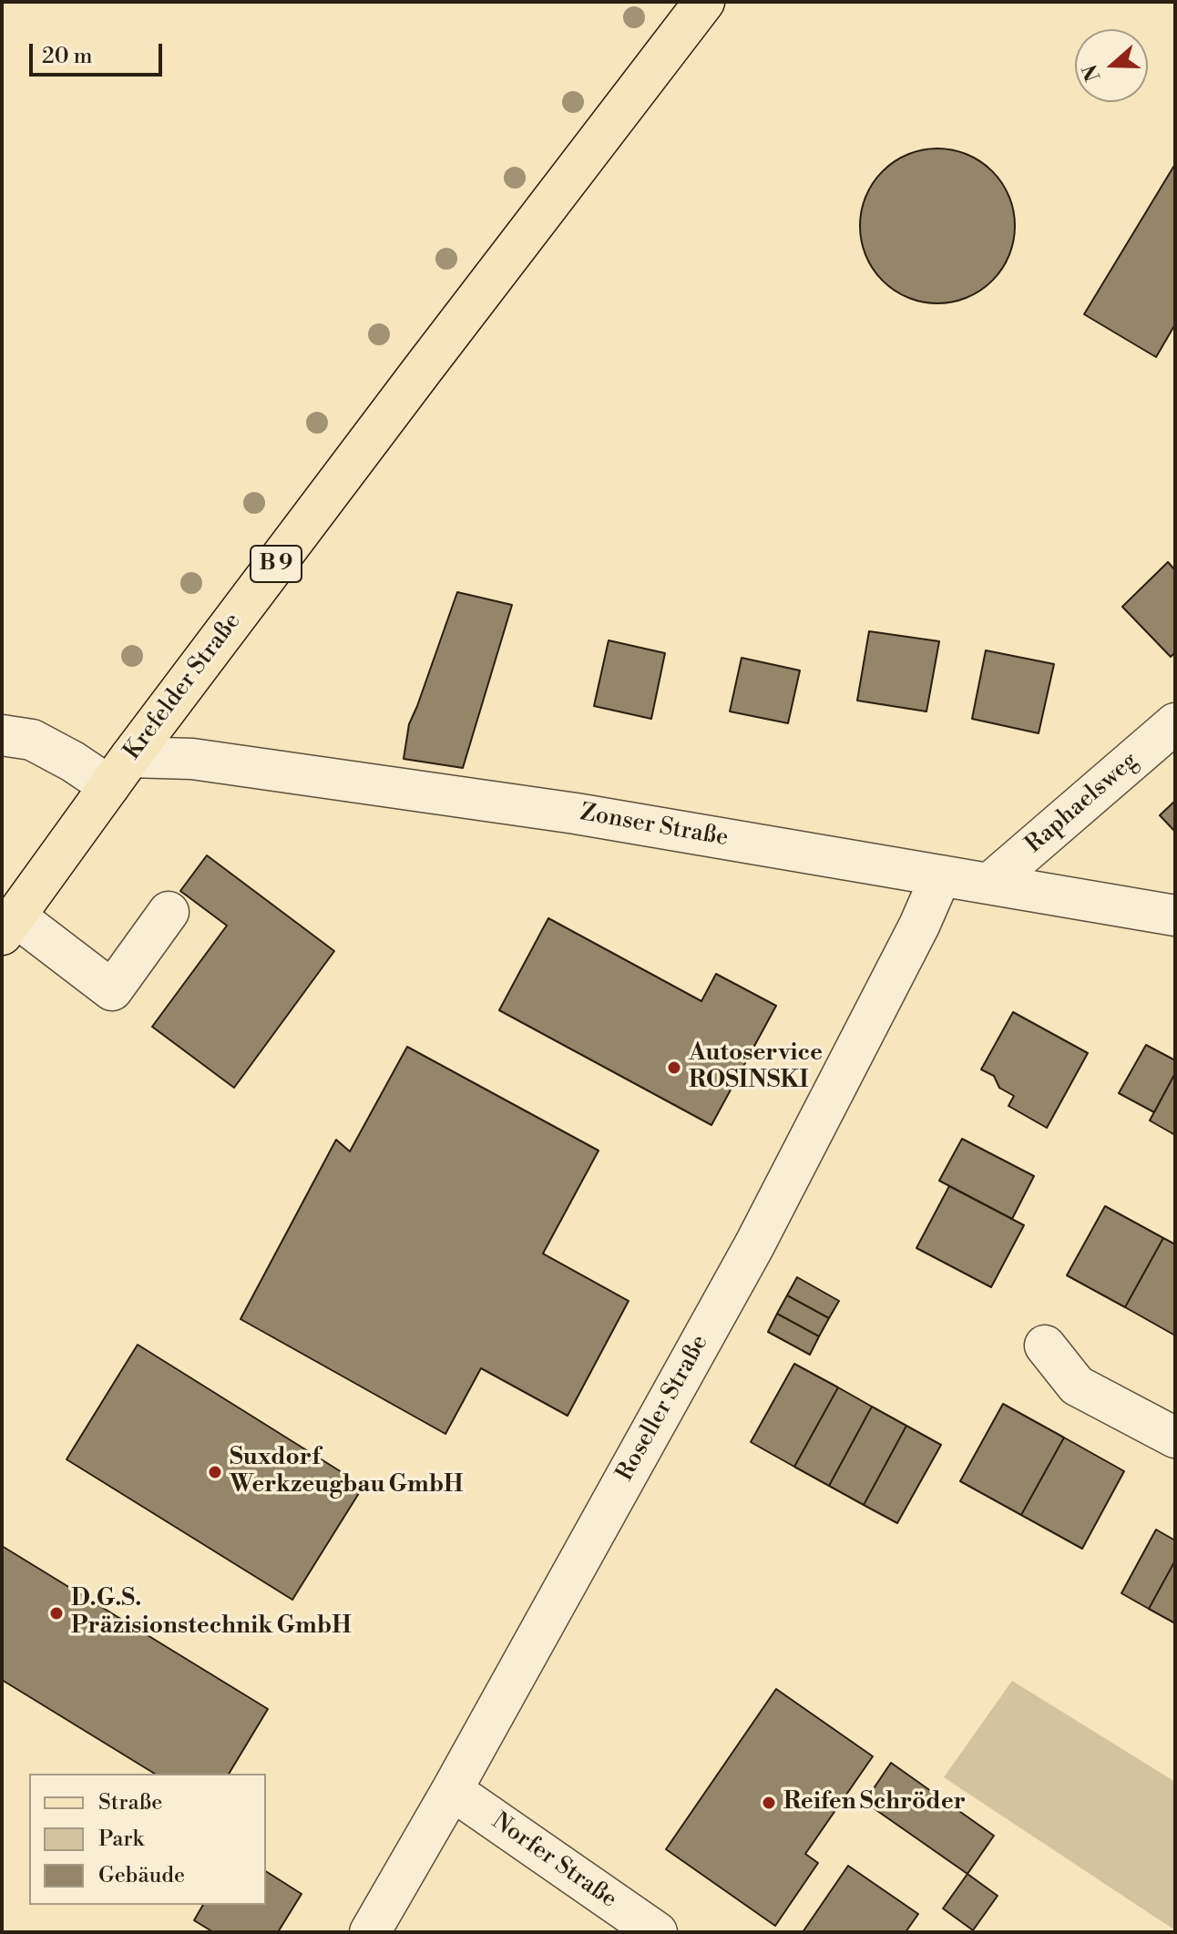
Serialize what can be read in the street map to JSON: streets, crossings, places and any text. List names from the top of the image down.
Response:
{
  "streets": {
    "main road": ["B 9", "Krefelder Straße"],
    "street": [
      "Raphaelsweg",
      "Zonser Straße",
      "Roseller Straße",
      "Norfer Straße"
    ]
  },
  "crossings": [
    ["Krefelder Straße", "Zonser Straße"],
    ["Raphaelsweg", "Zonser Straße"],
    ["Zonser Straße", "Roseller Straße"],
    ["Roseller Straße", "Norfer Straße"]
  ],
  "places": [
    "Autoservice ROSINSKI",
    "Suxdorf Werkzeugbau GmbH",
    "D.G.S. Präzisionstechnik GmbH",
    "Reifen Schröder"
  ],
  "legend": ["Straße", "Park", "Gebäude"],
  "scale_bar": "20 m",
  "north": "left"
}
